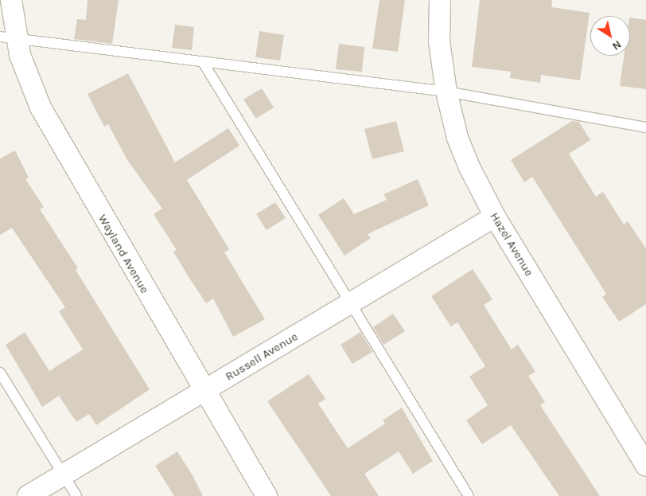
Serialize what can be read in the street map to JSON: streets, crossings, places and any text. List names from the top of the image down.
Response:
{
  "streets": {
    "street": ["Hazel Avenue", "Wayland Avenue", "Russell Avenue"]
  },
  "crossings": [
    ["Hazel Avenue", "Russell Avenue"],
    ["Wayland Avenue", "Russell Avenue"]
  ],
  "north": "bottom right"
}
